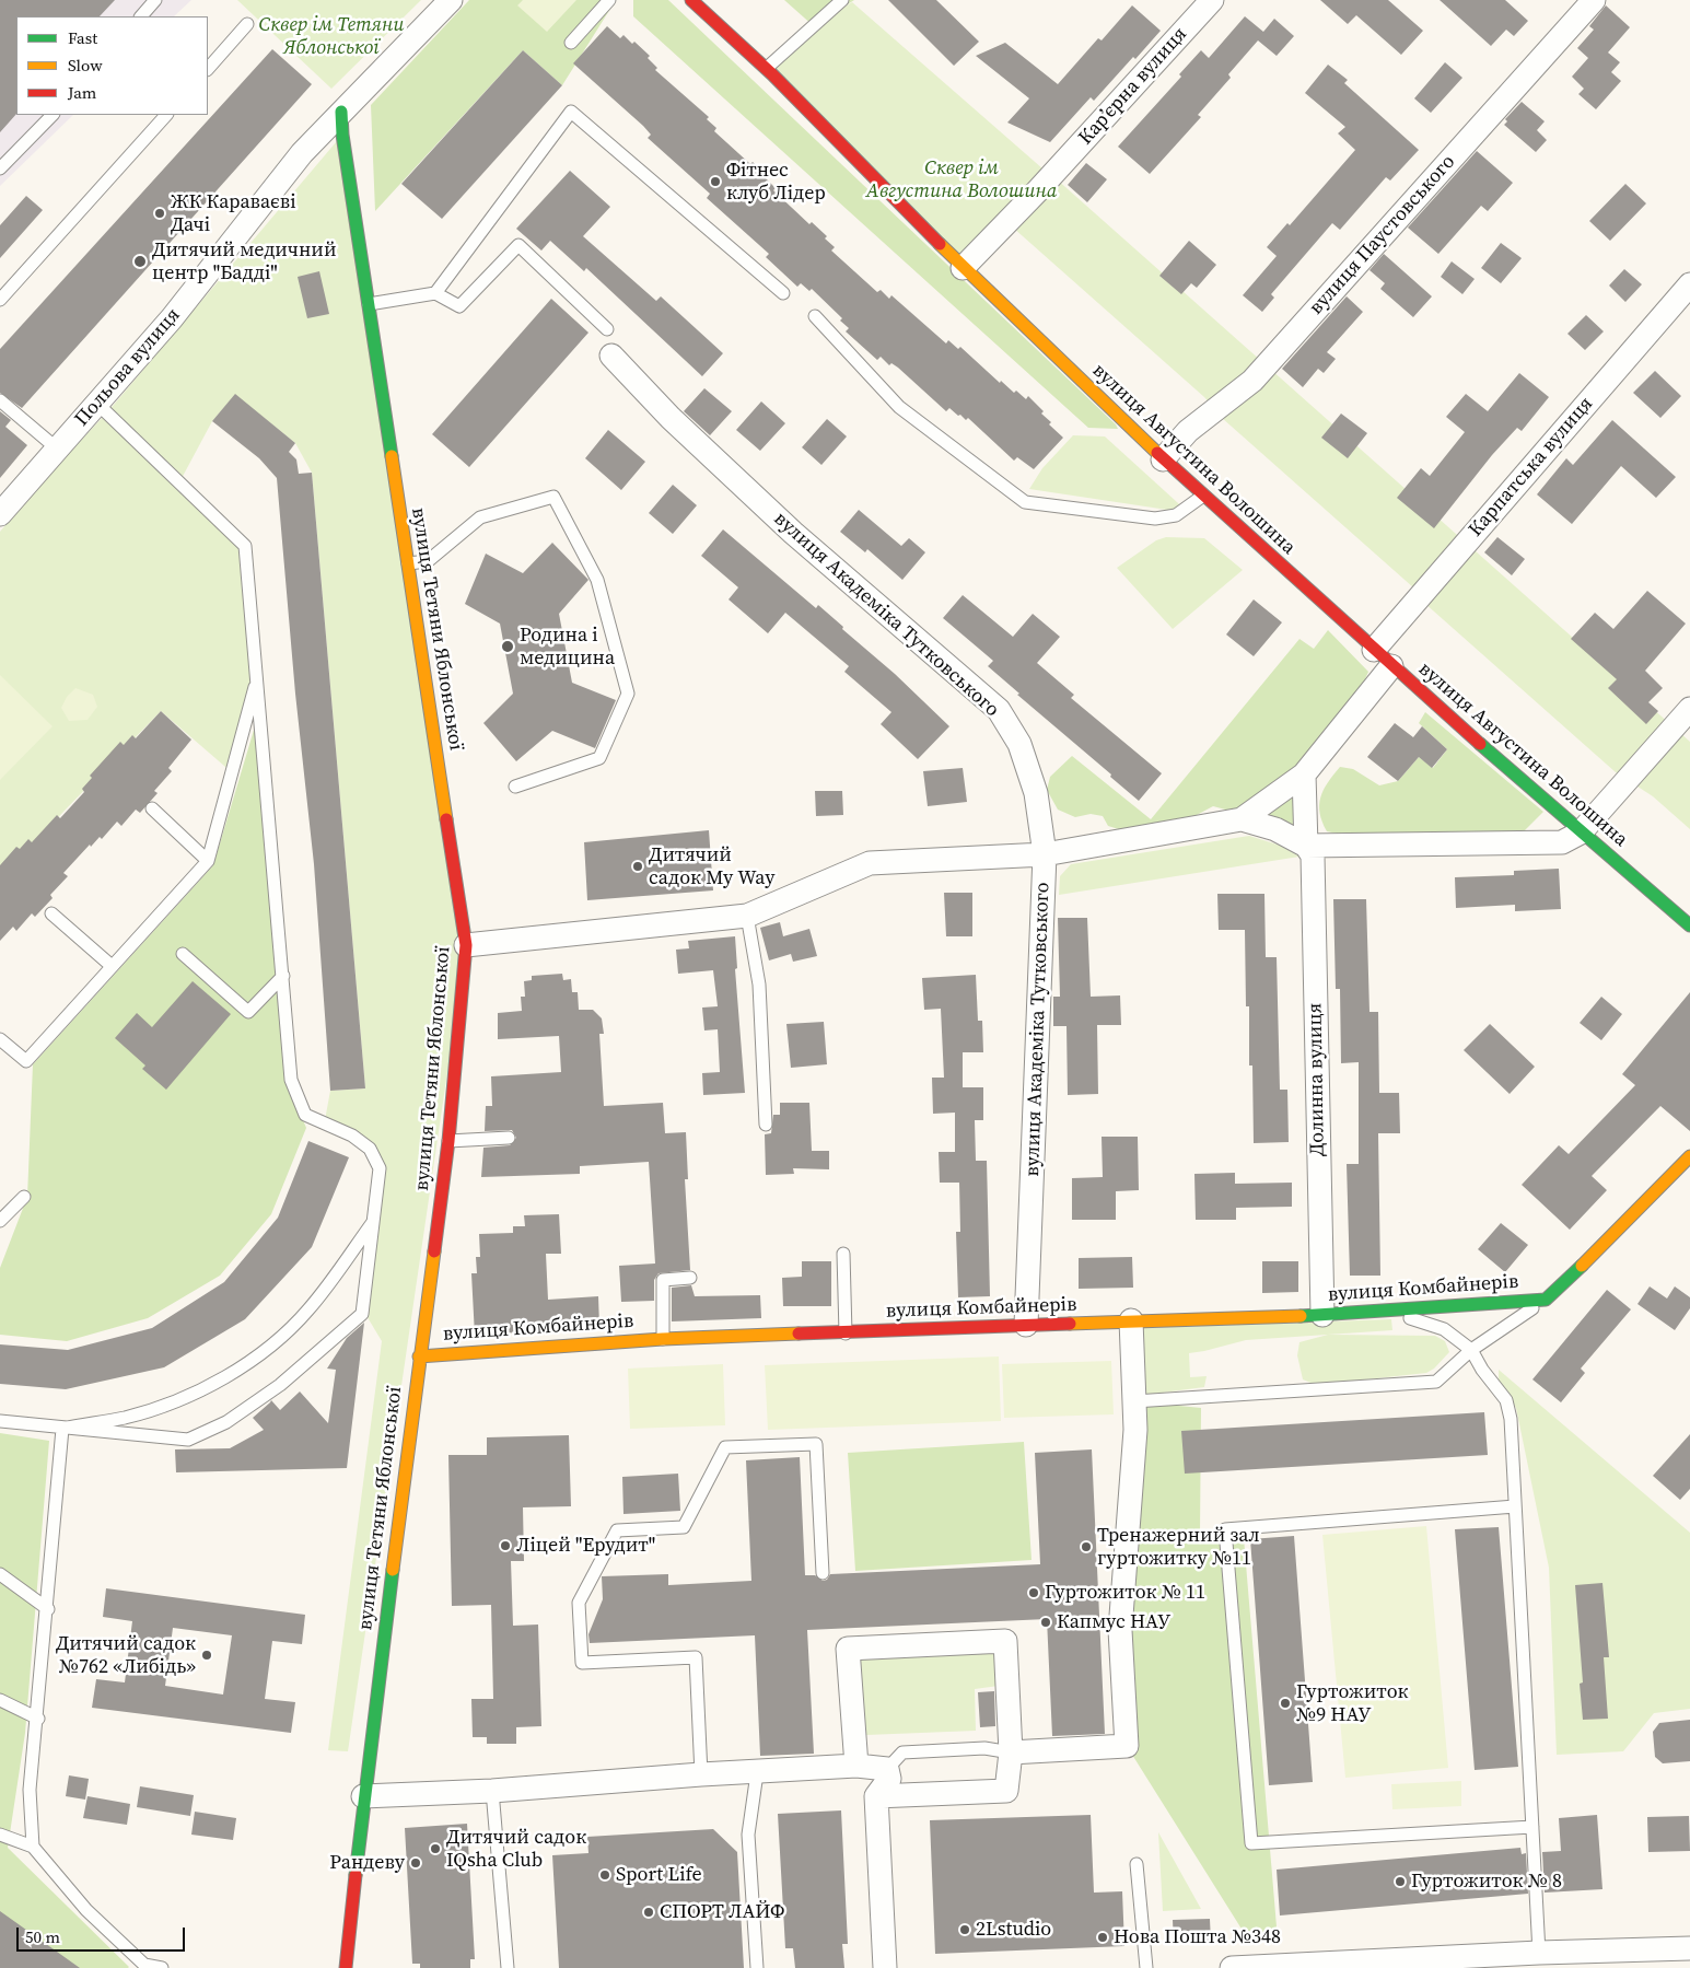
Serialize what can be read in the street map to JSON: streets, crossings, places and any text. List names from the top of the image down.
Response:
{
  "streets": {
    "street": [
      "Карʼєрна вулиця",
      "вулиця Паустовського",
      "Польова вулиця",
      "вулиця Августина Волошина",
      "Карпатська вулиця",
      "вулиця Академіка Тутковського",
      "вулиця Тетяни Яблонської",
      "Долинна вулиця",
      "вулиця Комбайнерів"
    ]
  },
  "crossings": [
    ["Карʼєрна вулиця", "вулиця Августина Волошина"],
    ["вулиця Паустовського", "вулиця Августина Волошина"],
    ["Польова вулиця", "вулиця Тетяни Яблонської"],
    ["вулиця Августина Волошина", "Карпатська вулиця"],
    ["вулиця Академіка Тутковського", "вулиця Комбайнерів"],
    ["вулиця Тетяни Яблонської", "вулиця Комбайнерів"],
    ["Долинна вулиця", "вулиця Комбайнерів"]
  ],
  "parks": ["Сквер ім Тетяни Яблонської", "Сквер ім Августина Волошина"],
  "places": [
    "Фітнес клуб Лідер",
    "ЖК Караваєві Дачі",
    "Дитячий медичний центр \"Бадді\"",
    "Родина і медицина",
    "Дитячий садок My Way",
    "Ліцей \"Ерудит\"",
    "Тренажерний зал гуртожитку №11",
    "Гуртожиток № 11",
    "Капмус НАУ",
    "Дитячий садок №762 «Либідь»",
    "Гуртожиток №9 НАУ",
    "Дитячий садок IQsha Club",
    "Рандеву",
    "Sport Life",
    "Гуртожиток № 8",
    "СПОРТ ЛАЙФ",
    "2Lstudio",
    "Нова Пошта №348"
  ],
  "legend": ["Fast", "Slow", "Jam"],
  "scale_bar": "50 m"
}
